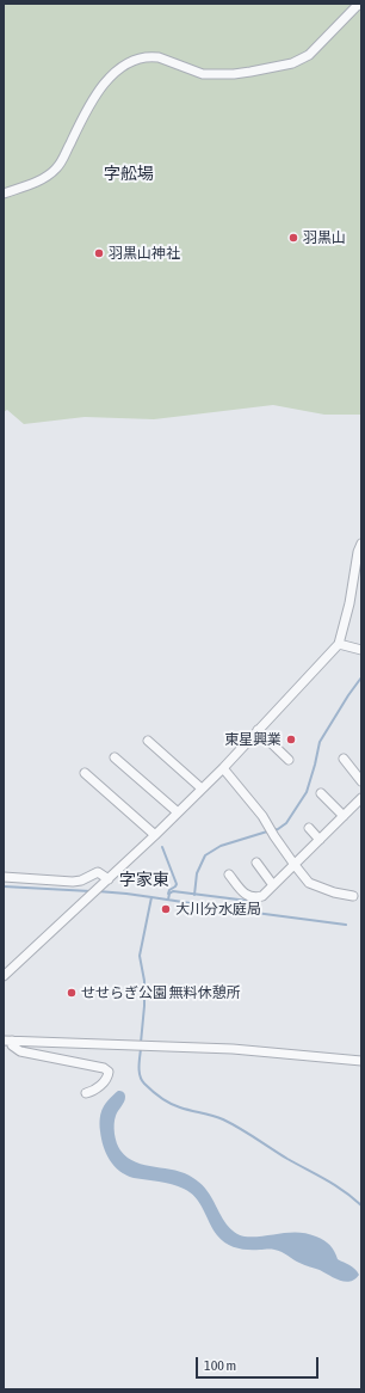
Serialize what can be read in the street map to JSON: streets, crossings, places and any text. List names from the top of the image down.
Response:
{
  "districts": ["字舩場", "字家東"],
  "places": [
    "羽黒山",
    "羽黒山神社",
    "東星興業",
    "大川分水庭局",
    "せせらぎ公園 無料休憩所"
  ],
  "scale_bar": "100 m"
}
